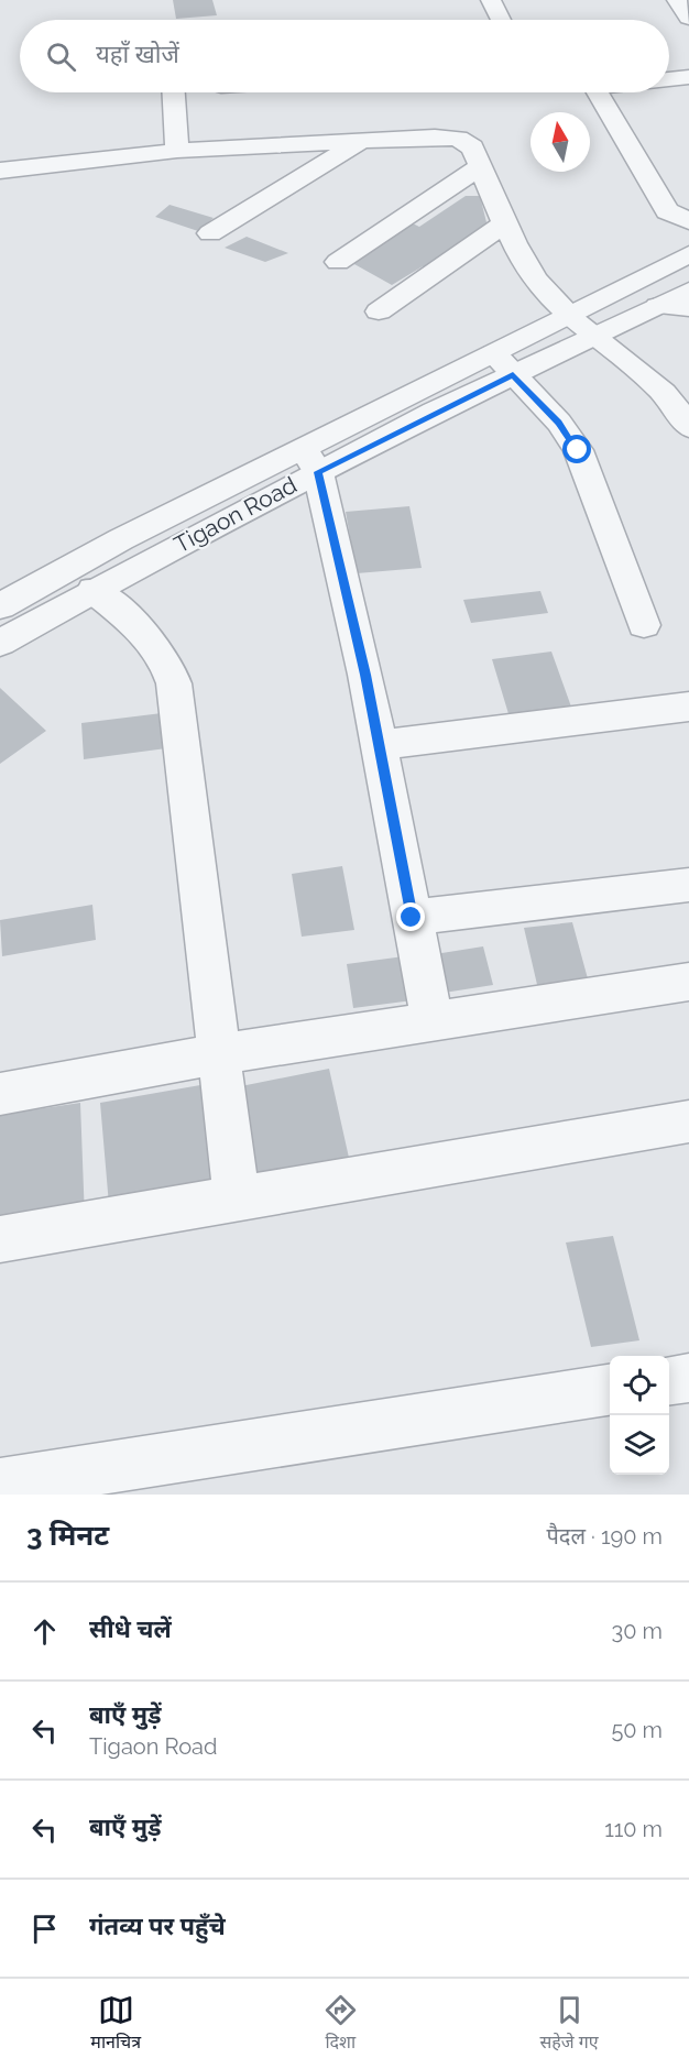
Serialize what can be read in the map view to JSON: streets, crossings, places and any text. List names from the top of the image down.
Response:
{
  "streets": {
    "street": ["Tigaon Road"]
  },
  "north": "top",
  "page": {
    "search": "यहाँ खोजें",
    "heading": ["3 मिनट", "पैदल · 190 m"],
    "list": [
      ["सीधे चलें", "30 m"],
      ["बाएँ मुड़ें", "Tigaon Road", "50 m"],
      ["बाएँ मुड़ें", "110 m"],
      "गंतव्य पर पहुँचे"
    ],
    "nav": ["मानचित्र", "दिशा", "सहेजे गए"]
  }
}
